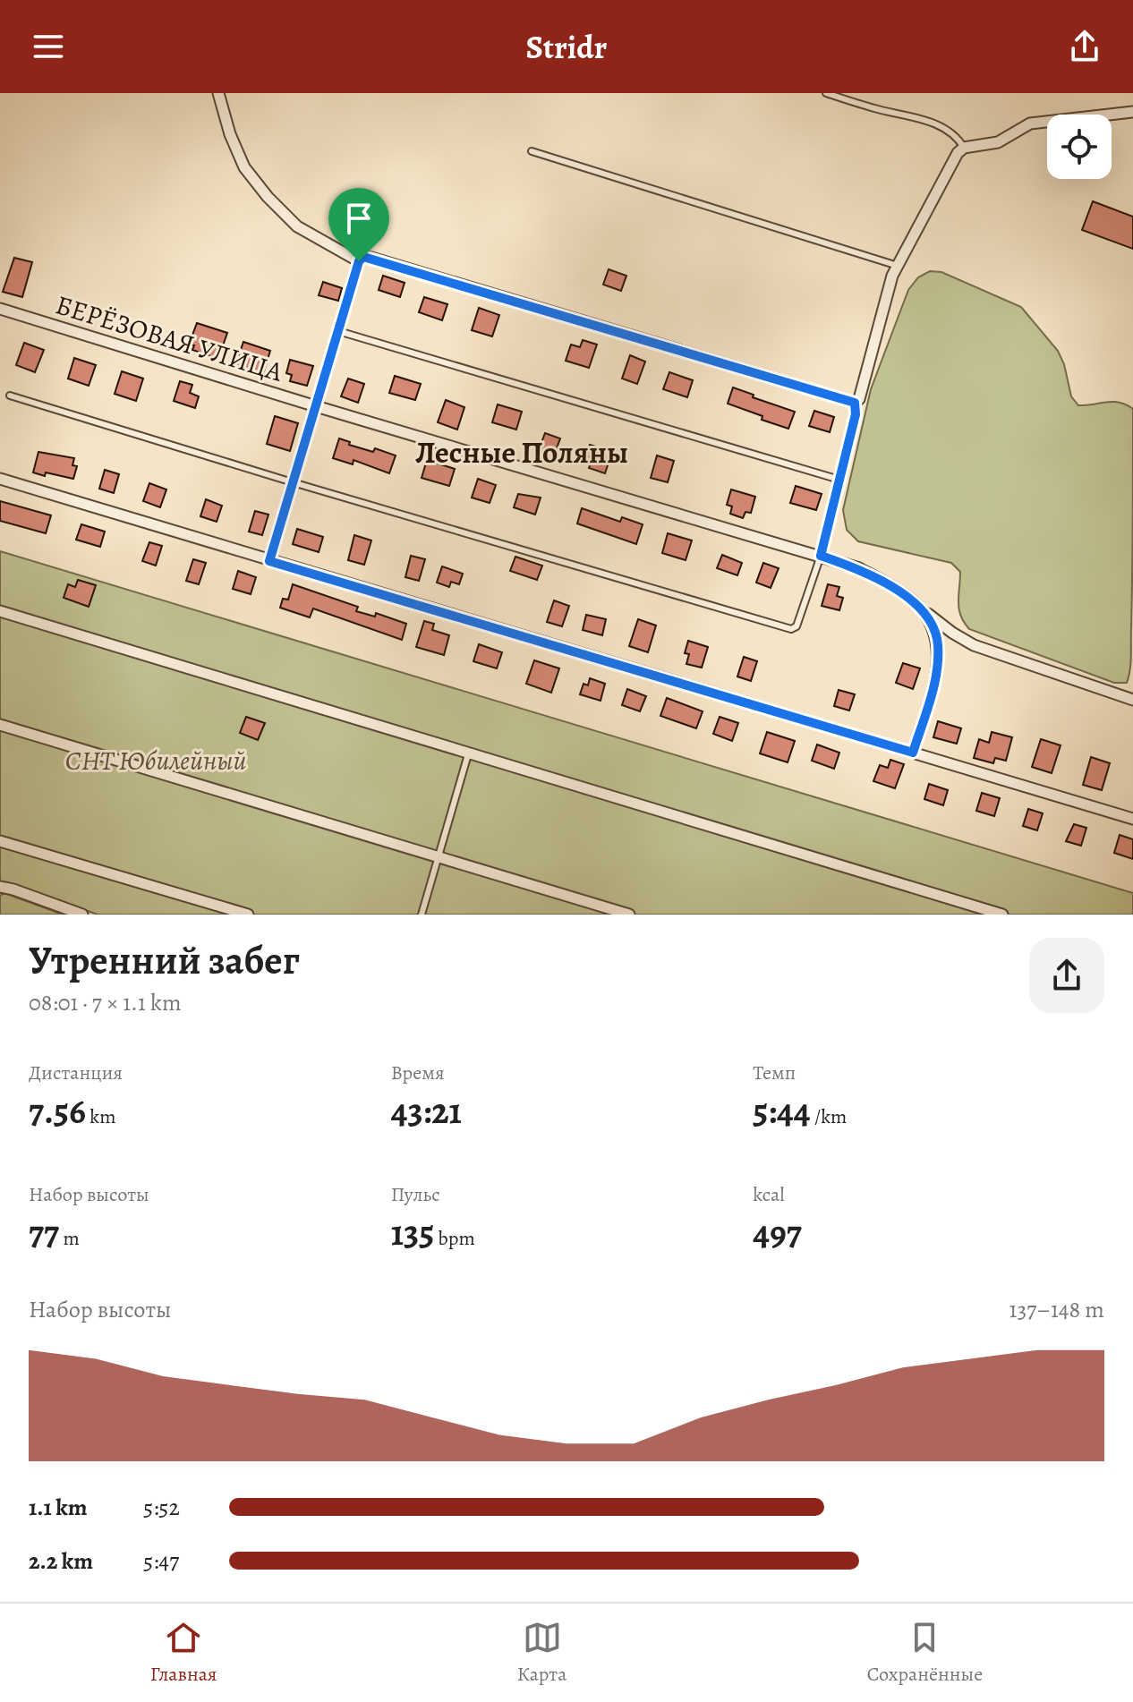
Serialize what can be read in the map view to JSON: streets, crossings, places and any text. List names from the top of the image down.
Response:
{
  "streets": {
    "street": ["БЕРЁЗОВАЯ УЛИЦА"]
  },
  "districts": ["Лесные Поляны"],
  "parks": ["СНТ Юбилейный"],
  "page": {
    "header": "Stridr",
    "heading": ["Утренний забег", "08:01 · 7 × 1.1 km"],
    "stats": [
      ["Дистанция", "7.56 km"],
      ["Время", "43:21"],
      ["Темп", "5:44 /km"],
      ["Набор высоты", "77 m"],
      ["Пульс", "135 bpm"],
      ["kcal", "497"]
    ],
    "chart": ["Набор высоты", "137–148 m"],
    "list": [
      {
        "name": "1.1 km",
        "note": "5:52"
      },
      {
        "name": "2.2 km",
        "note": "5:47"
      }
    ],
    "tabs": ["Главная", "Карта", "Сохранённые"]
  }
}
